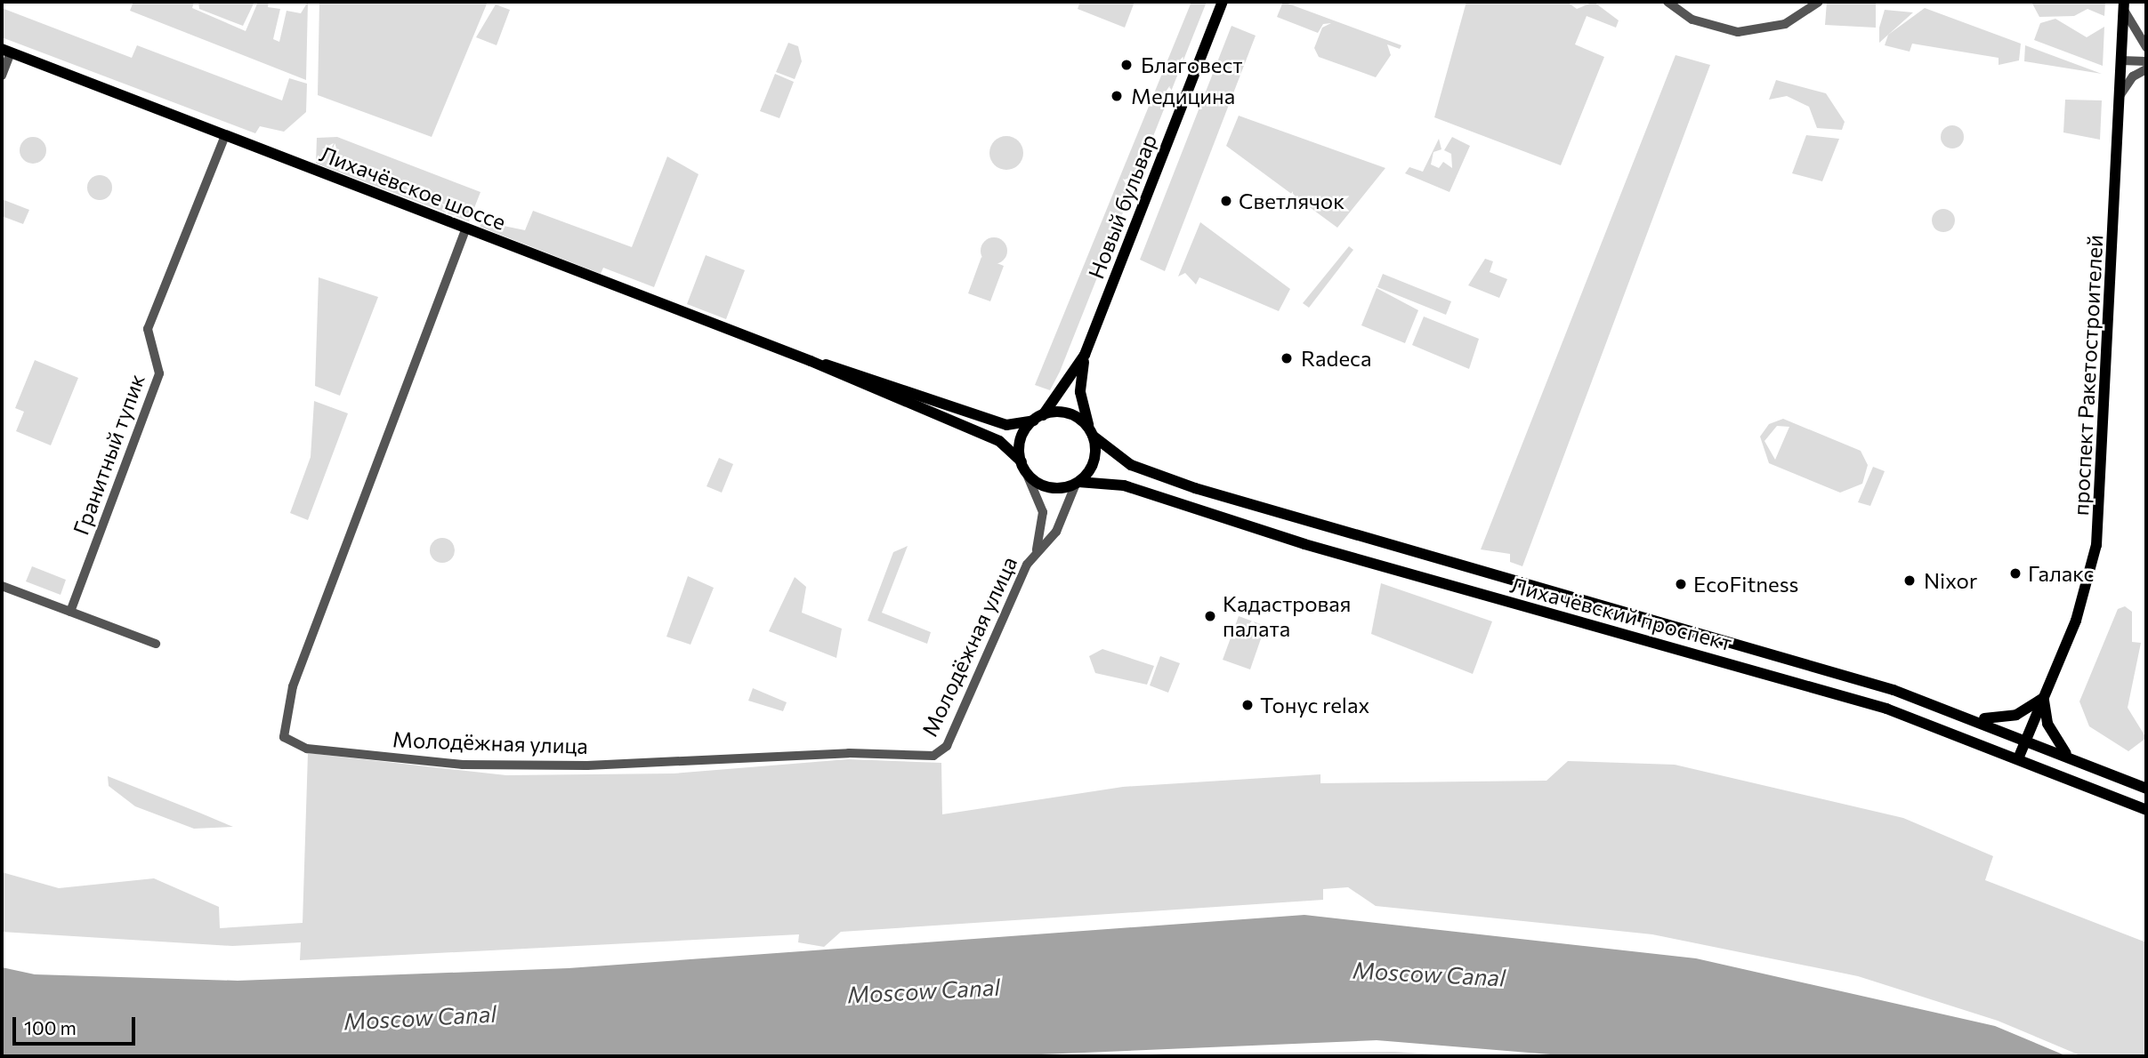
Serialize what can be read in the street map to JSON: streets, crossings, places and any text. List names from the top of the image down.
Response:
{
  "streets": {
    "main road": [
      "Лихачёвское шоссе",
      "Новый бульвар",
      "проспект Ракетостроителей",
      "Лихачёвский проспект"
    ],
    "street": ["Гранитный тупик", "Молодёжная улица"]
  },
  "crossings": [
    ["Лихачёвское шоссе", "Новый бульвар"],
    ["Лихачёвское шоссе", "Гранитный тупик"],
    ["Лихачёвское шоссе", "Лихачёвский проспект"],
    ["Лихачёвское шоссе", "Молодёжная улица"],
    ["Новый бульвар", "Лихачёвский проспект"],
    ["Новый бульвар", "Молодёжная улица"],
    ["проспект Ракетостроителей", "Лихачёвский проспект"],
    ["Лихачёвский проспект", "Молодёжная улица"]
  ],
  "water": ["Moscow Canal"],
  "places": [
    "Благовест",
    "Медицина",
    "Светлячок",
    "Radeca",
    "Галакс",
    "Nixor",
    "EcoFitness",
    "Кадастровая палата",
    "Тонус relax"
  ],
  "scale_bar": "100 m"
}
